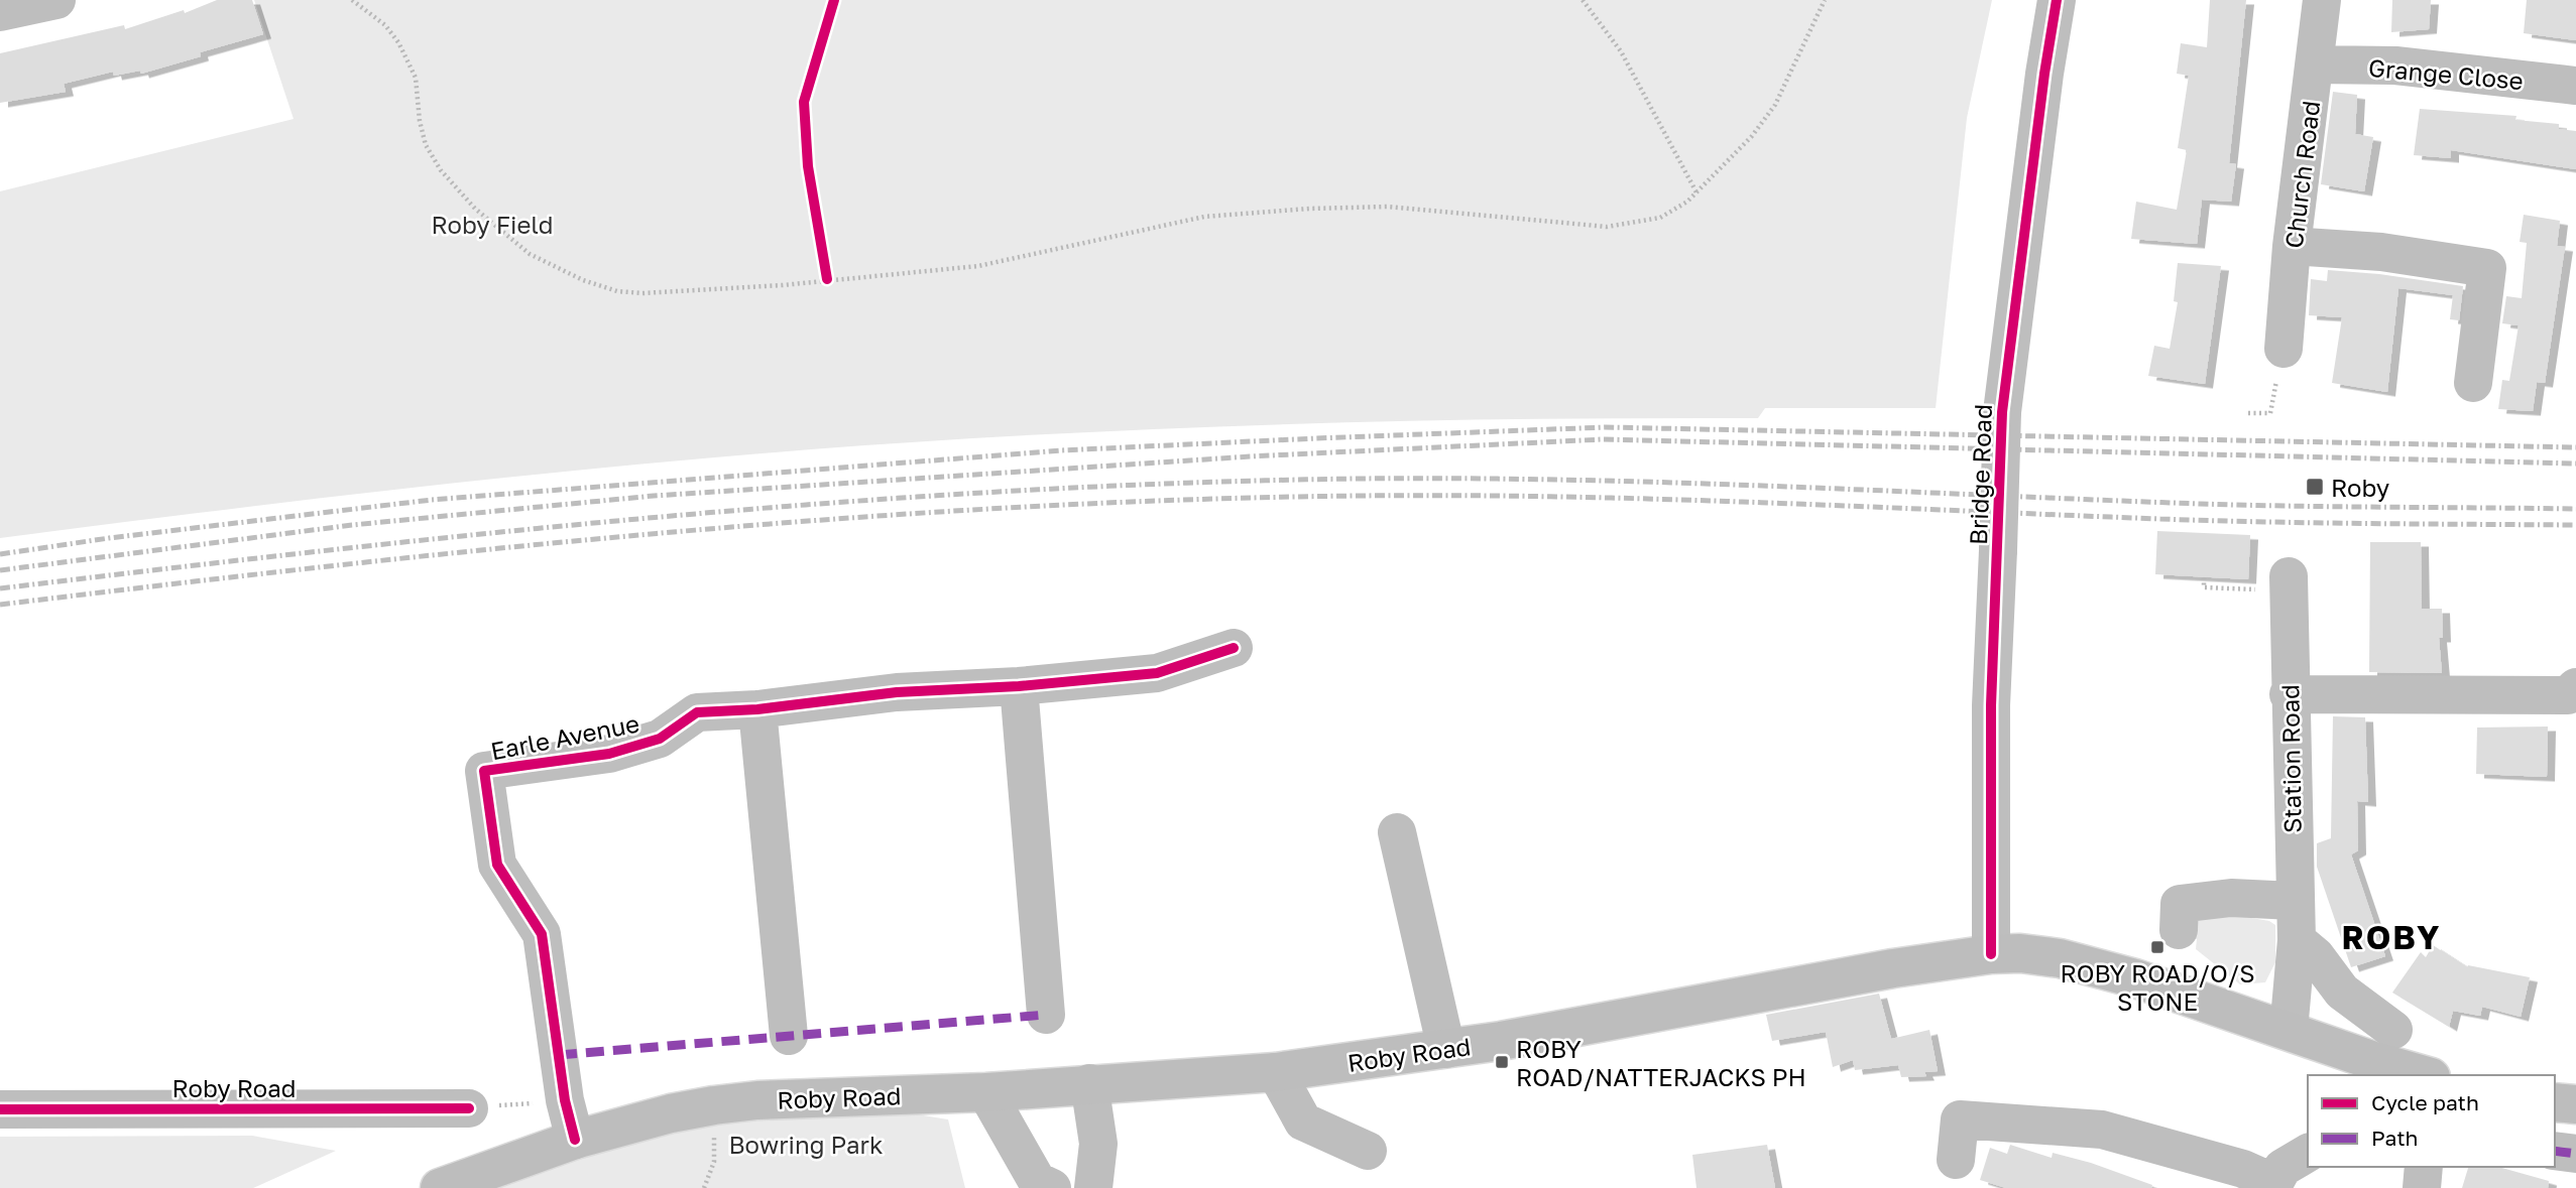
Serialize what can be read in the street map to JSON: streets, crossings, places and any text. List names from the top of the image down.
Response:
{
  "streets": {
    "main road": ["Roby Road"],
    "street": [
      "Grange Close",
      "Church Road",
      "Bridge Road",
      "Earle Avenue",
      "Station Road"
    ]
  },
  "crossings": [
    ["Grange Close", "Church Road"],
    ["Bridge Road", "Roby Road"],
    ["Earle Avenue", "Roby Road"],
    ["Station Road", "Roby Road"]
  ],
  "districts": ["ROBY"],
  "parks": ["Roby Field", "Bowring Park"],
  "places": {
    "transit": ["Roby", "ROBY ROAD/O/S STONE", "ROBY ROAD/NATTERJACKS PH"]
  },
  "legend": ["Cycle path", "Path"]
}
